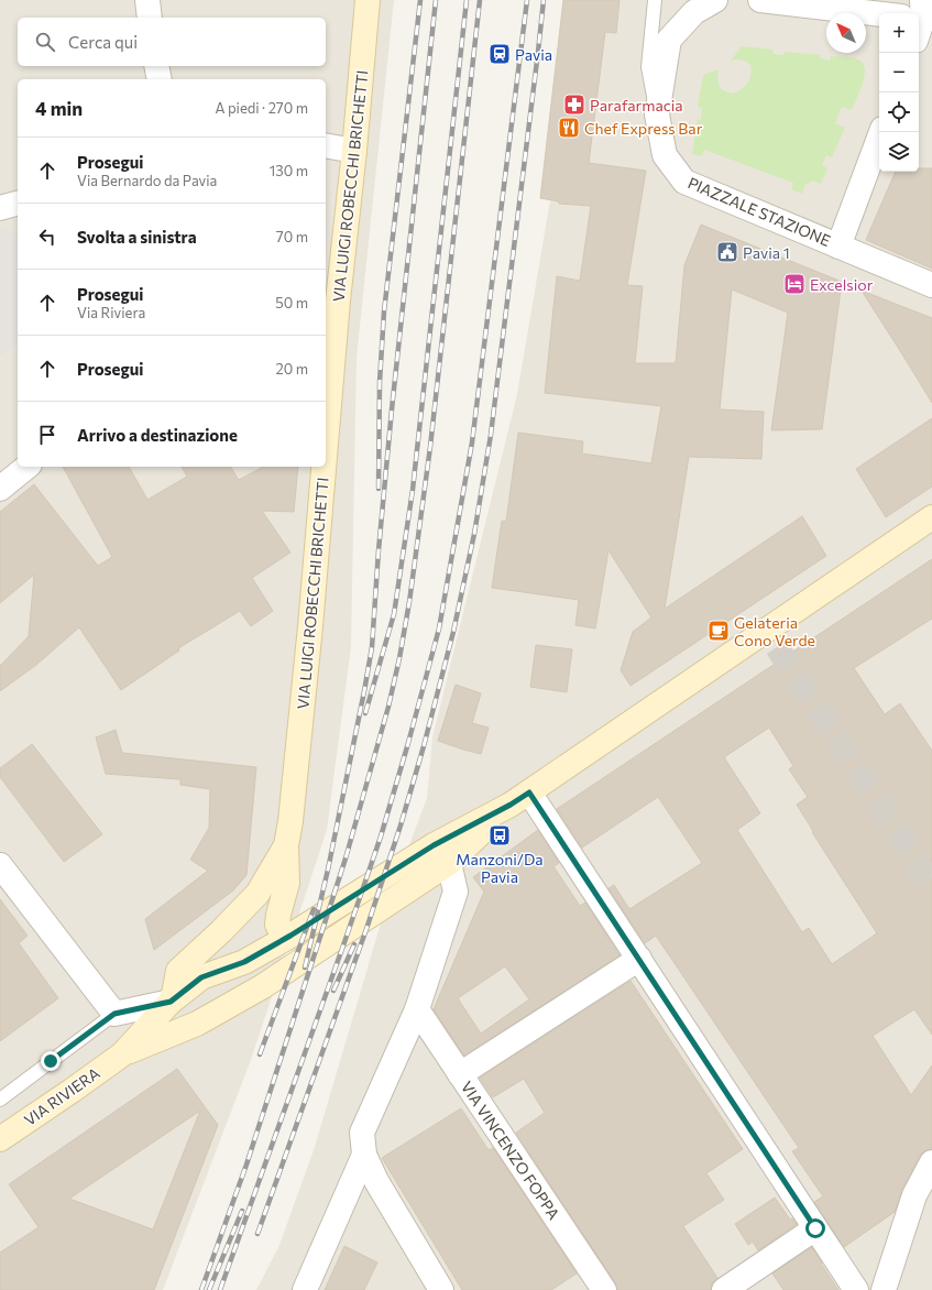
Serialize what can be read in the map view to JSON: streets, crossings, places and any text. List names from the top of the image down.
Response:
{
  "streets": {
    "street": [
      "VIA LUIGI ROBECCHI BRICHETTI",
      "PIAZZALE STAZIONE",
      "VIA RIVIERA",
      "VIA VINCENZO FOPPA"
    ]
  },
  "crossings": [
    ["VIA LUIGI ROBECCHI BRICHETTI", "VIA RIVIERA"]
  ],
  "places": {
    "station": ["Pavia"],
    "pharmacy": ["Parafarmacia"],
    "restaurant": ["Chef Express Bar"],
    "public building": ["Pavia 1"],
    "hotel": ["Excelsior"],
    "cafe": ["Gelateria Cono Verde"],
    "bus stop": ["Manzoni/Da Pavia"]
  },
  "north": "top left",
  "page": {
    "map_buttons": ["+", "−"],
    "search": "Cerca qui",
    "heading": ["4 min", "A piedi · 270 m"],
    "list": [
      ["Prosegui", "Via Bernardo da Pavia", "130 m"],
      ["Svolta a sinistra", "70 m"],
      ["Prosegui", "Via Riviera", "50 m"],
      ["Prosegui", "20 m"],
      "Arrivo a destinazione"
    ]
  }
}
